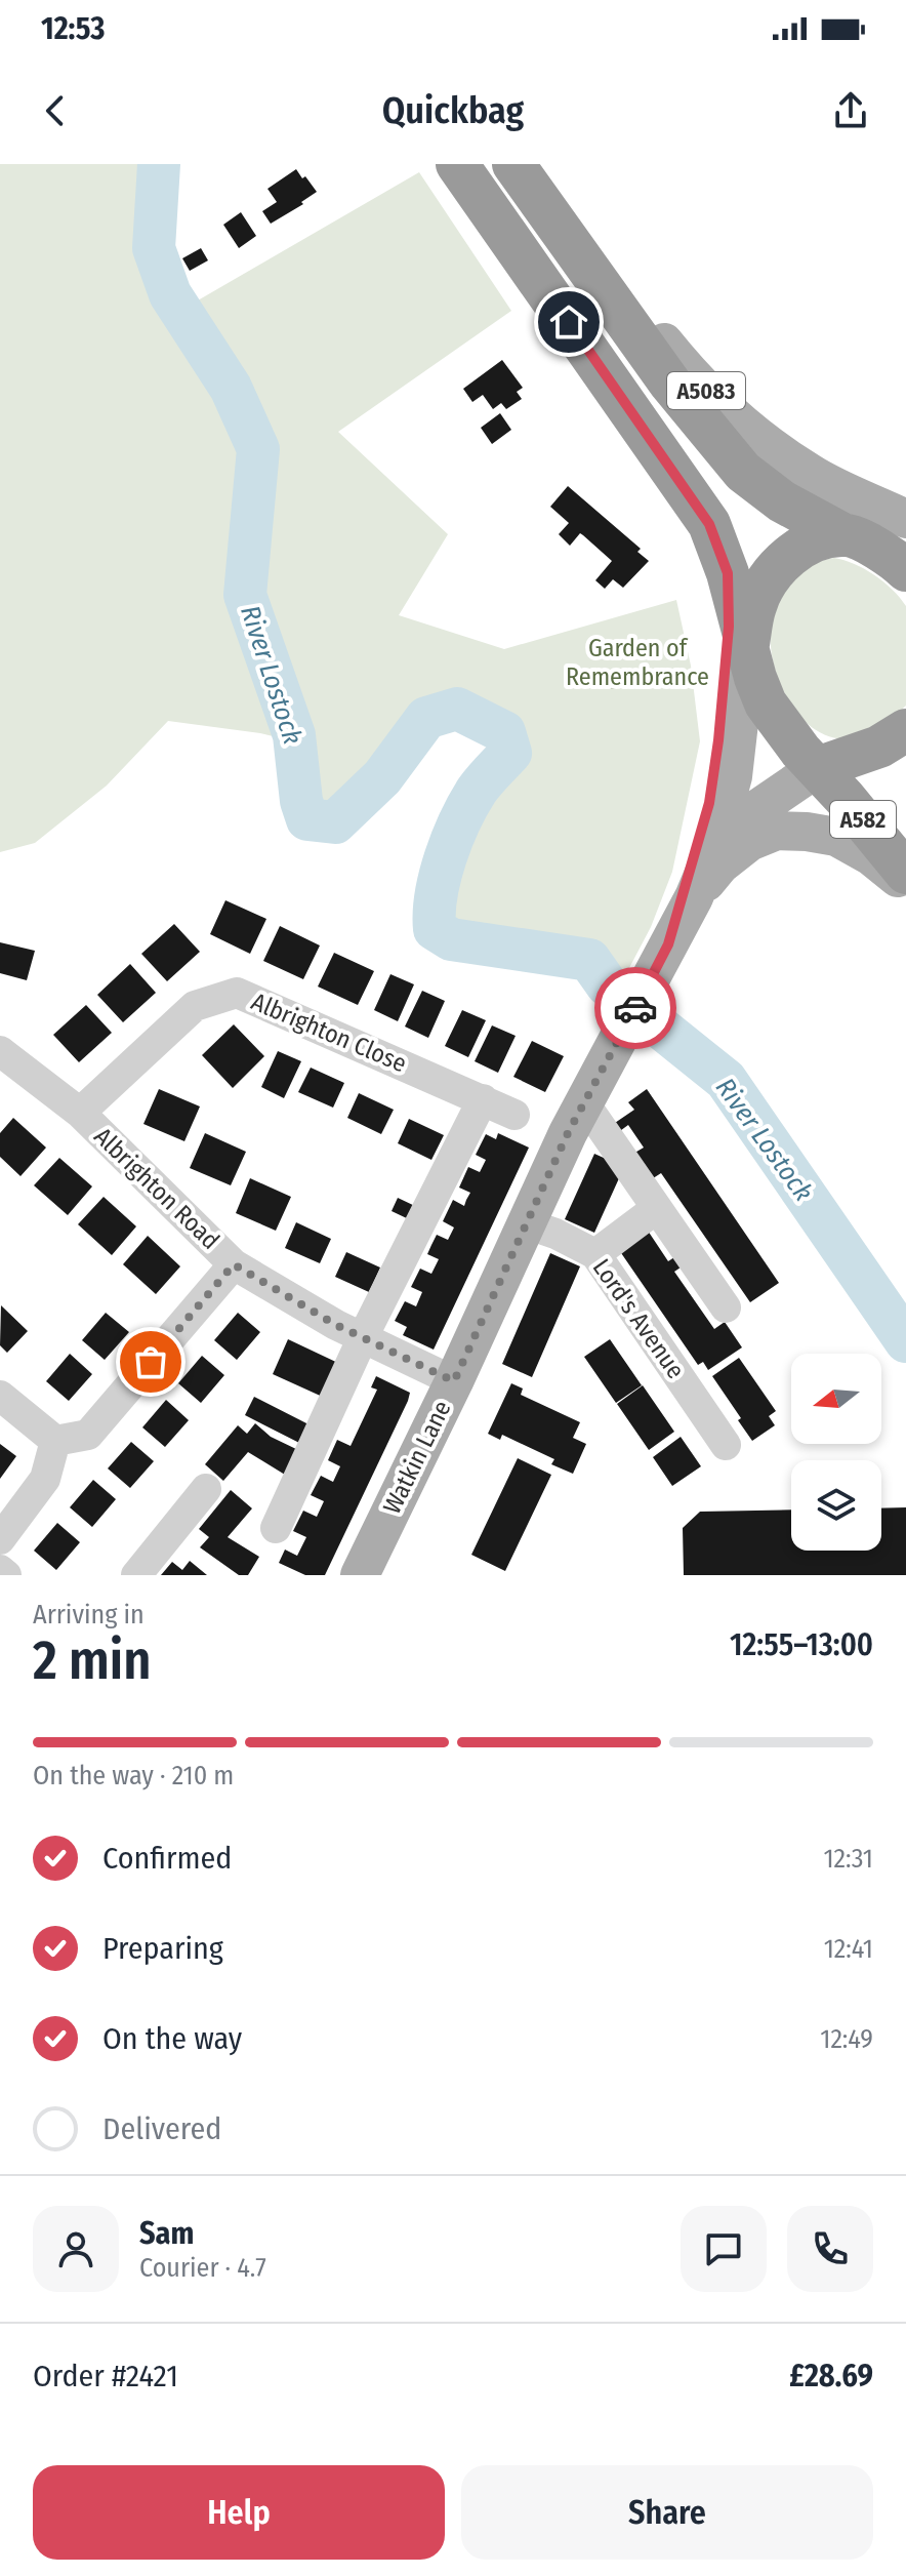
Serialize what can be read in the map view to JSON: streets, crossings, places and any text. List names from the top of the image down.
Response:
{
  "streets": {
    "highway": ["A582"],
    "main road": ["A5083", "Watkin Lane"],
    "street": ["Albrighton Close", "Albrighton Road", "Lord's Avenue"]
  },
  "crossings": [
    ["A582", "Watkin Lane"],
    ["Albrighton Close", "Albrighton Road"],
    ["Albrighton Road", "Watkin Lane"],
    ["Lord's Avenue", "Watkin Lane"]
  ],
  "water": ["River Lostock"],
  "parks": ["Garden of Remembrance"],
  "north": "left",
  "page": {
    "status": "12:53",
    "header": "Quickbag",
    "heading": ["2 min", "Arriving in", "12:55–13:00"],
    "panel": [
      "Sam",
      "Courier · 4.7",
      "Order #2421",
      "£28.69"
    ],
    "bar": "On the way · 210 m",
    "list": [
      ["Confirmed", "12:31"],
      ["Preparing", "12:41"],
      ["On the way", "12:49"],
      "Delivered"
    ],
    "buttons": ["Help", "Share"]
  }
}
